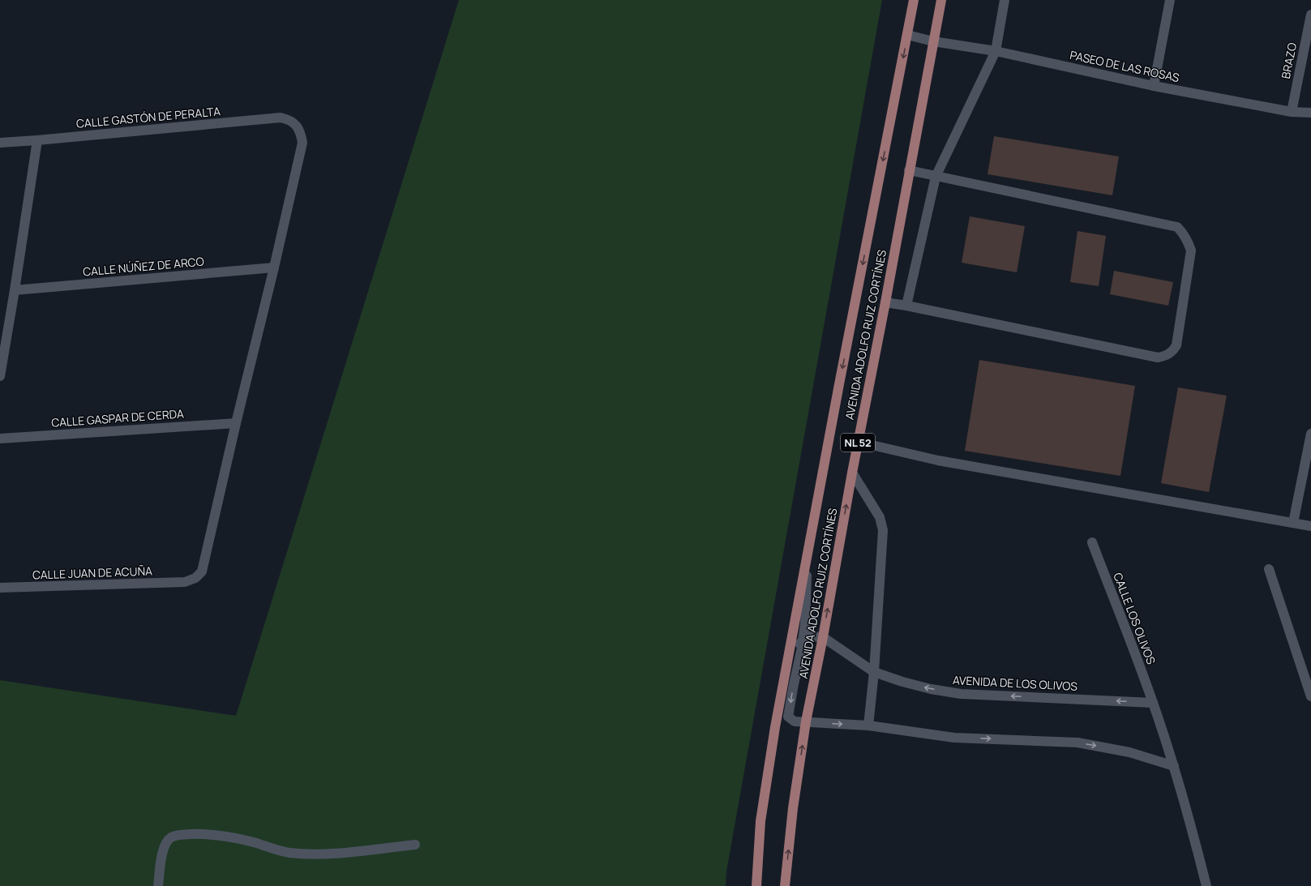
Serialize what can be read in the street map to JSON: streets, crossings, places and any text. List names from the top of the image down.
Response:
{
  "streets": {
    "main road": ["AVENIDA ADOLFO RUIZ CORTÍNES", "NL 52"],
    "street": [
      "BRAZO",
      "PASEO DE LAS ROSAS",
      "CALLE GASTÓN DE PERALTA",
      "CALLE NÚÑEZ DE ARCO",
      "CALLE GASPAR DE CERDA",
      "CALLE JUAN DE ACUÑA",
      "CALLE LOS OLIVOS",
      "AVENIDA DE LOS OLIVOS"
    ]
  },
  "crossings": [
    ["BRAZO", "PASEO DE LAS ROSAS"],
    ["PASEO DE LAS ROSAS", "AVENIDA ADOLFO RUIZ CORTÍNES"],
    ["CALLE GASTÓN DE PERALTA", "CALLE NÚÑEZ DE ARCO"],
    ["AVENIDA ADOLFO RUIZ CORTÍNES", "AVENIDA DE LOS OLIVOS"],
    ["CALLE GASPAR DE CERDA", "CALLE JUAN DE ACUÑA"],
    ["CALLE LOS OLIVOS", "AVENIDA DE LOS OLIVOS"]
  ]
}
